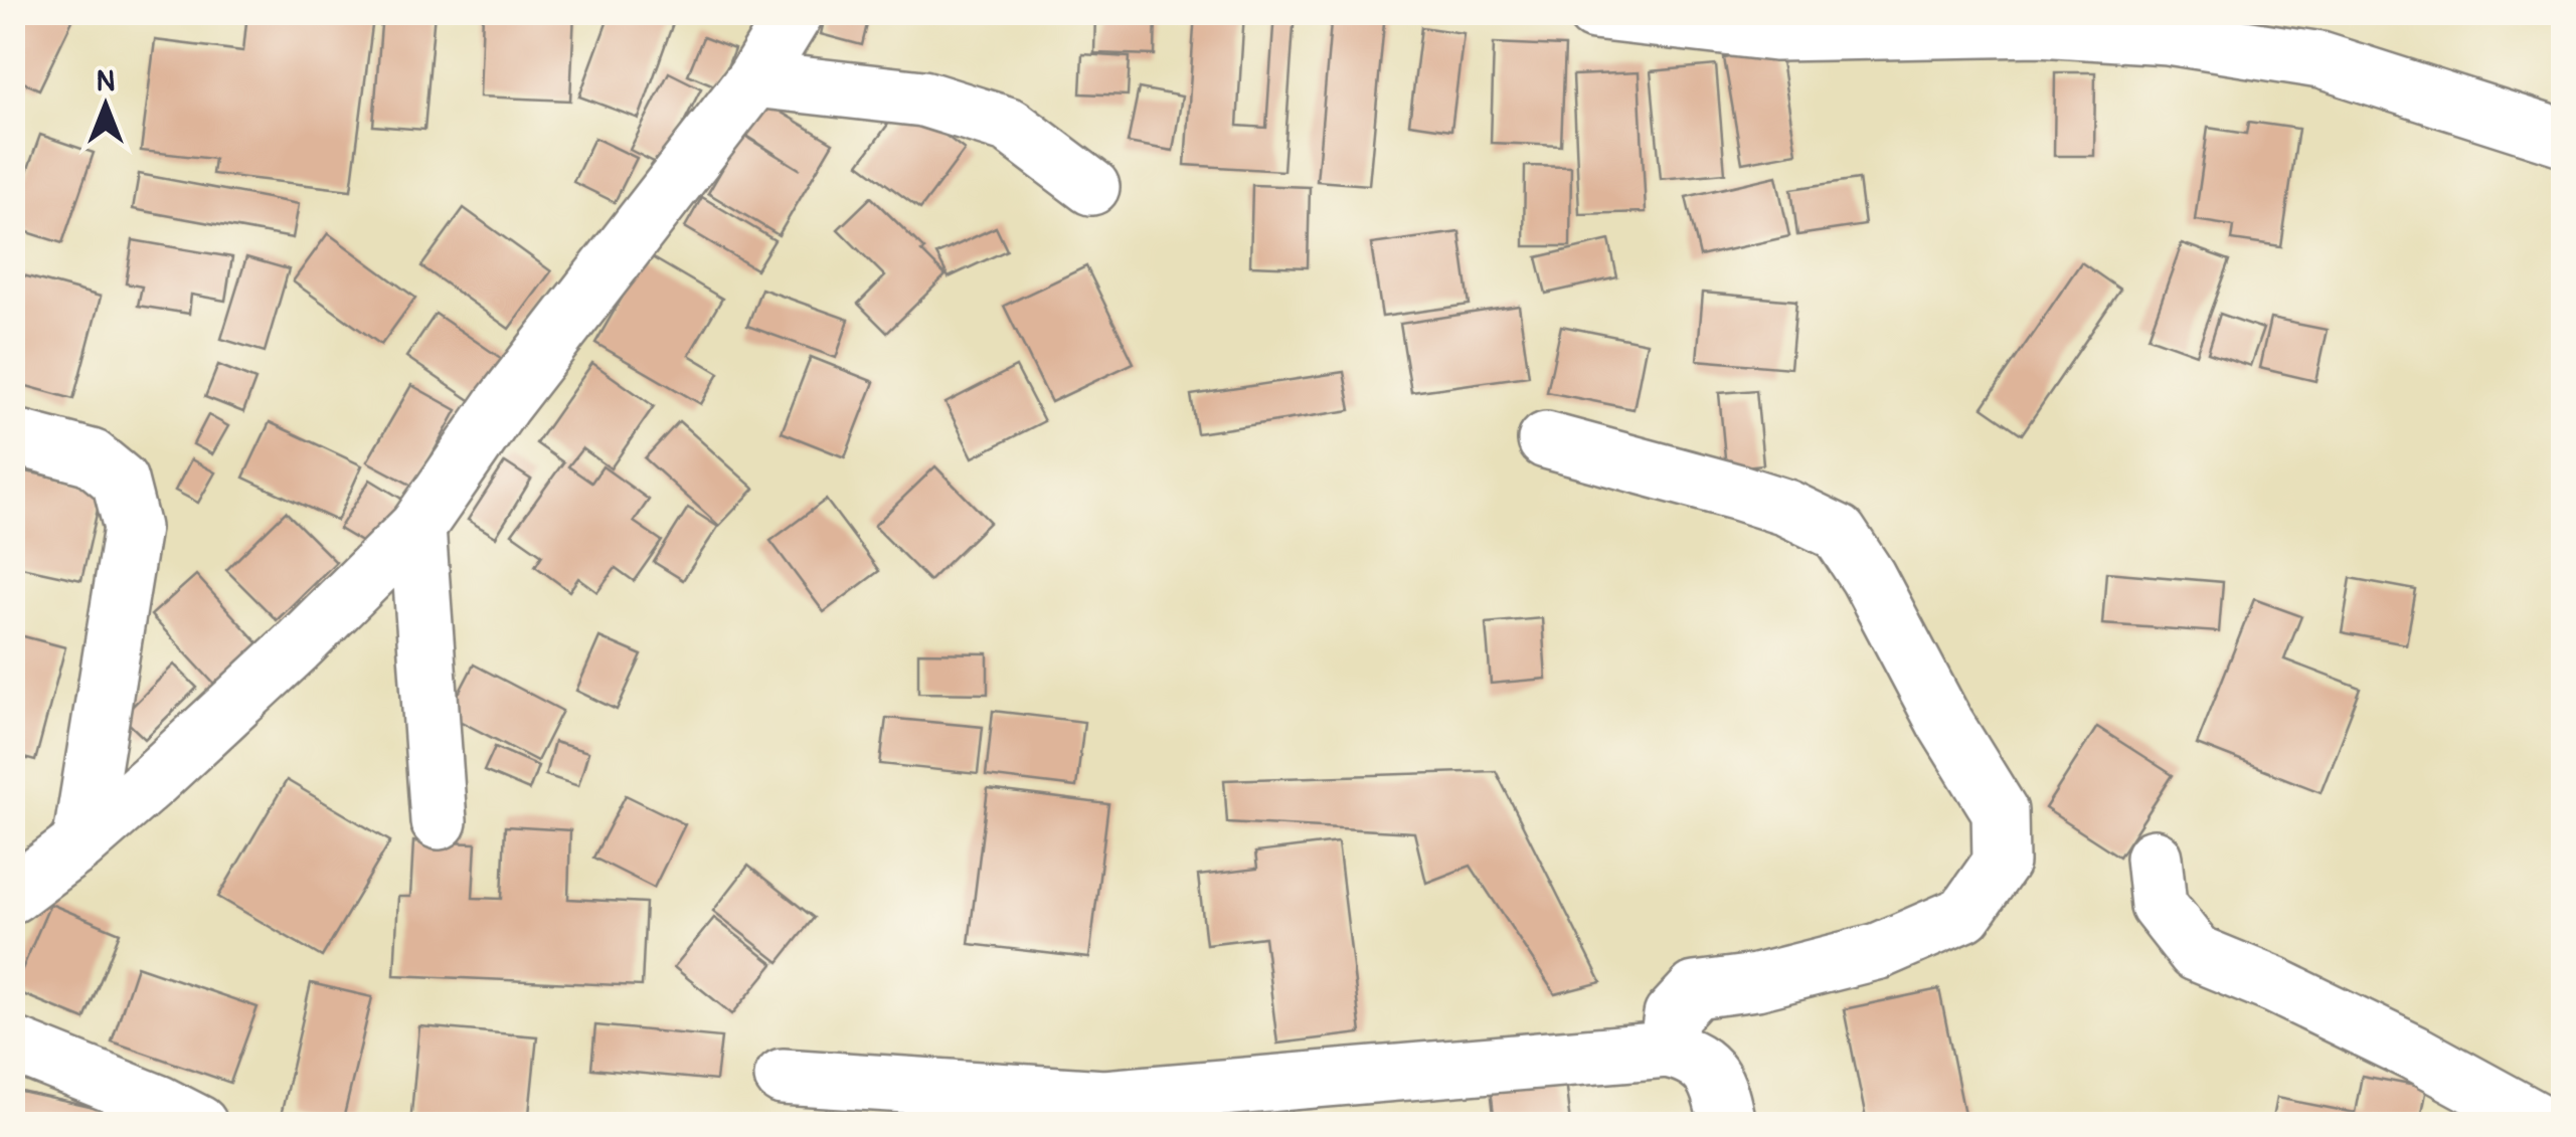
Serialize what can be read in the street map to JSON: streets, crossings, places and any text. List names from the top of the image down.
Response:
{
  "north": "top"
}
